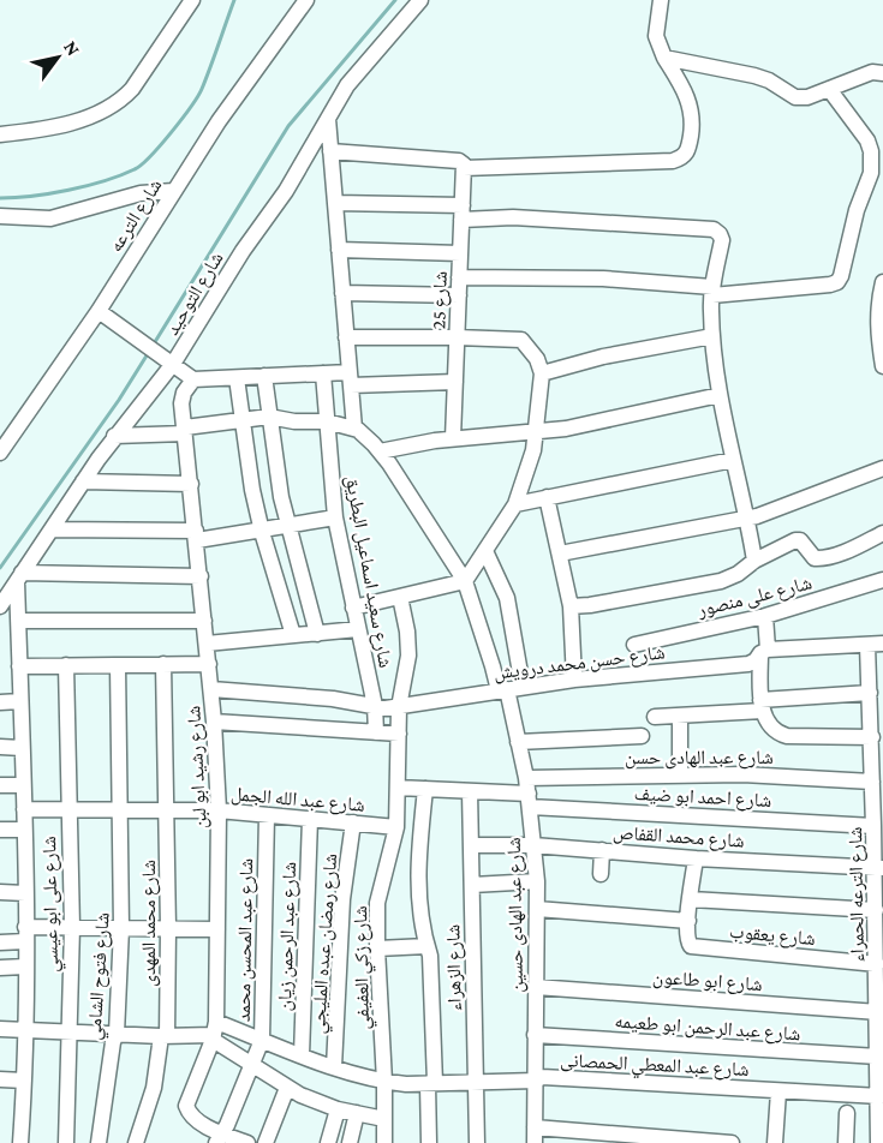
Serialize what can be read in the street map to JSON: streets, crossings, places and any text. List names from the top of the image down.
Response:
{
  "streets": {
    "street": [
      "شارع الترعه",
      "شارع التوحيد",
      "شارع 25",
      "شارع سعيد اسماعيل البطريق",
      "شارع على منصور",
      "شارع حسن محمد درويش",
      "شارع عبد الهادى حسن",
      "شارع رشيد ابو لبن",
      "شارع احمد ابو ضيف",
      "شارع عبد الله الجمل",
      "شارع محمد القفاص",
      "شارع الترعه الحمراء",
      "شارع على ابو عيسي",
      "شارع عبد الهادى حسين",
      "شارع محمد المهدى",
      "شارع يعقوب",
      "شارع عبد الرحمن زيان",
      "شارع عبد المحسن محمد",
      "شارع رمضان عبده المليجي",
      "شارع زكي العفيفي",
      "شارع الزهراء",
      "شارع فتوح الشامي",
      "شارع ابو طاعون",
      "شارع عبد الرحمن ابو طعيمه",
      "شارع عبد المعطي الحمصانى"
    ]
  },
  "crossings": [
    ["شارع سعيد اسماعيل البطريق", "شارع حسن محمد درويش"],
    ["شارع حسن محمد درويش", "شارع رشيد ابو لبن"],
    ["شارع حسن محمد درويش", "شارع الترعه الحمراء"],
    ["شارع حسن محمد درويش", "شارع عبد الهادى حسين"],
    ["شارع حسن محمد درويش", "شارع زكي العفيفي"],
    ["شارع عبد الهادى حسن", "شارع الترعه الحمراء"],
    ["شارع عبد الهادى حسن", "شارع عبد الهادى حسين"],
    ["شارع رشيد ابو لبن", "شارع عبد الله الجمل"],
    ["شارع رشيد ابو لبن", "شارع عبد المحسن محمد"],
    ["شارع رشيد ابو لبن", "شارع عبد المعطي الحمصانى"],
    ["شارع احمد ابو ضيف", "شارع الترعه الحمراء"],
    ["شارع احمد ابو ضيف", "شارع عبد الهادى حسين"],
    ["شارع احمد ابو ضيف", "شارع زكي العفيفي"],
    ["شارع احمد ابو ضيف", "شارع الزهراء"],
    ["شارع عبد الله الجمل", "شارع على ابو عيسي"],
    ["شارع عبد الله الجمل", "شارع محمد المهدى"],
    ["شارع عبد الله الجمل", "شارع عبد الرحمن زيان"],
    ["شارع عبد الله الجمل", "شارع عبد المحسن محمد"],
    ["شارع عبد الله الجمل", "شارع رمضان عبده المليجي"],
    ["شارع عبد الله الجمل", "شارع زكي العفيفي"],
    ["شارع عبد الله الجمل", "شارع فتوح الشامي"],
    ["شارع محمد القفاص", "شارع الترعه الحمراء"],
    ["شارع محمد القفاص", "شارع عبد الهادى حسين"],
    ["شارع محمد القفاص", "شارع الزهراء"],
    ["شارع الترعه الحمراء", "شارع يعقوب"],
    ["شارع الترعه الحمراء", "شارع ابو طاعون"],
    ["شارع الترعه الحمراء", "شارع عبد الرحمن ابو طعيمه"],
    ["شارع الترعه الحمراء", "شارع عبد المعطي الحمصانى"],
    ["شارع عبد الهادى حسين", "شارع ابو طاعون"],
    ["شارع عبد الهادى حسين", "شارع عبد الرحمن ابو طعيمه"],
    ["شارع عبد الهادى حسين", "شارع عبد المعطي الحمصانى"],
    ["شارع عبد الرحمن زيان", "شارع عبد المعطي الحمصانى"],
    ["شارع عبد المحسن محمد", "شارع عبد المعطي الحمصانى"],
    ["شارع رمضان عبده المليجي", "شارع عبد المعطي الحمصانى"],
    ["شارع زكي العفيفي", "شارع عبد المعطي الحمصانى"],
    ["شارع الزهراء", "شارع عبد المعطي الحمصانى"]
  ],
  "north": "top right"
}
